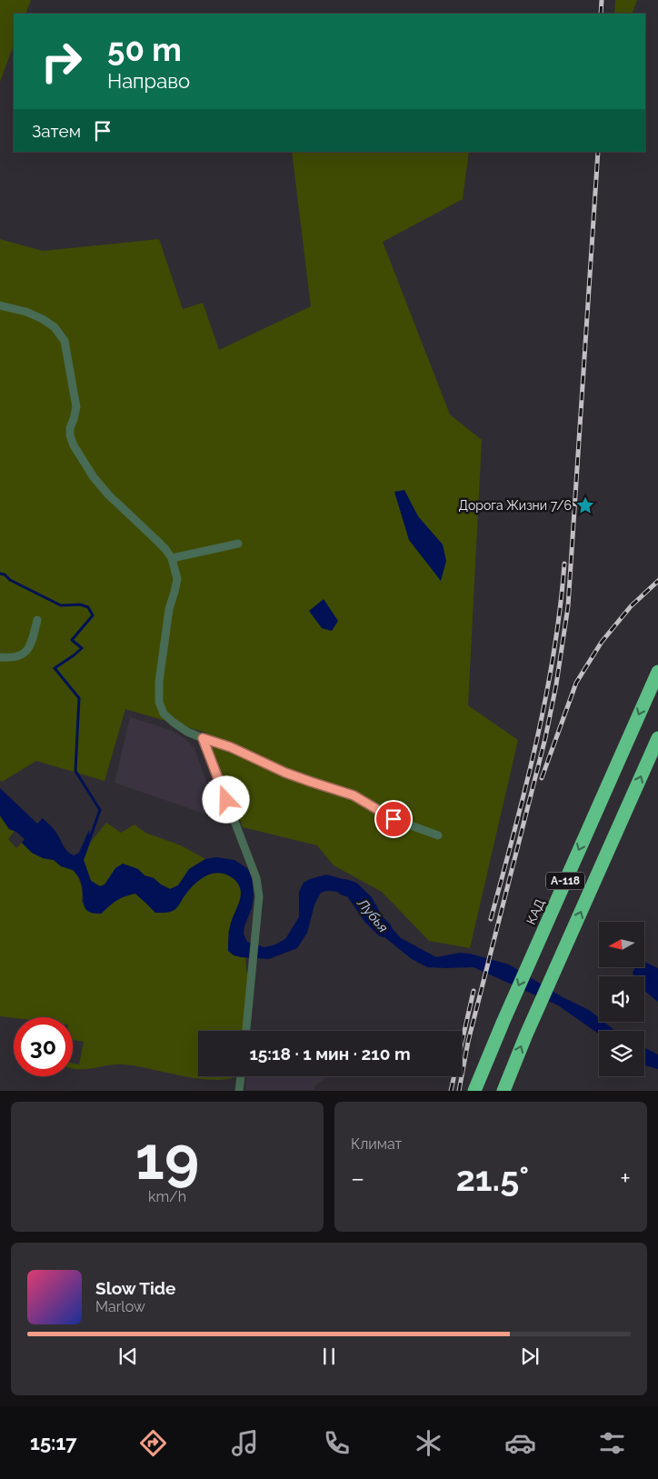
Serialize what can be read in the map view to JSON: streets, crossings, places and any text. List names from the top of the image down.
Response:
{
  "streets": {
    "highway": ["А-118", "КАД"]
  },
  "water": ["Лубья"],
  "places": {
    "place": ["Дорога Жизни 7/6"]
  },
  "north": "left",
  "page": {
    "turn": ["50 m", "Направо"],
    "then": "Затем",
    "limit": "30",
    "trip": "15:18 · 1 мин · 210 m",
    "tile": [
      ["19", "km/h"],
      "Климат"
    ],
    "heat": ["−", "21.5°", "+"],
    "song": ["Slow Tide", "Marlow"],
    "tabs": "15:17"
  }
}
